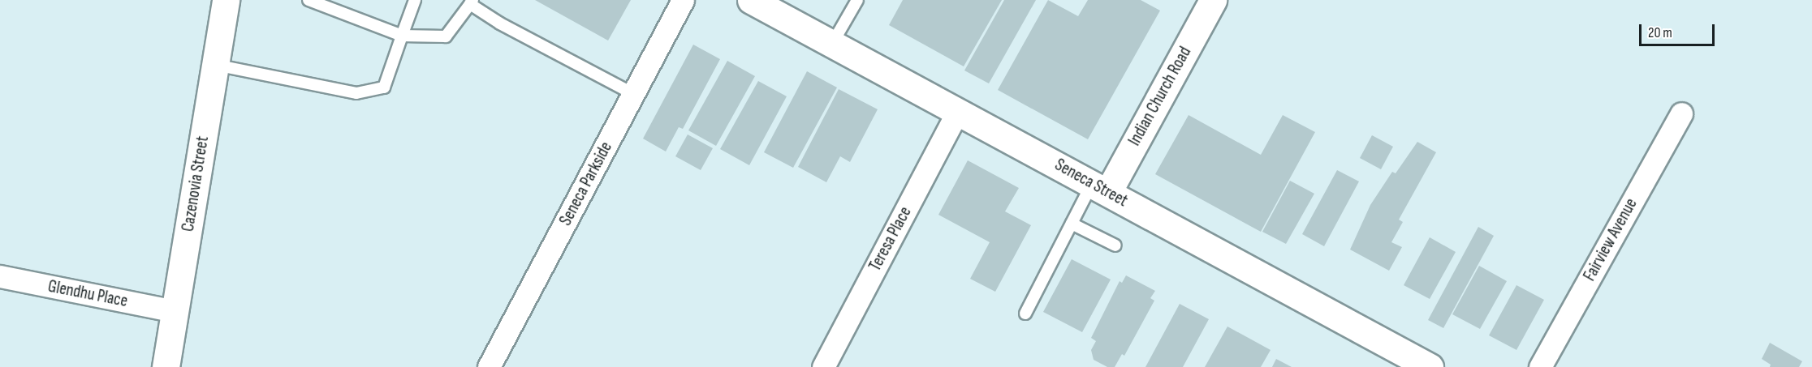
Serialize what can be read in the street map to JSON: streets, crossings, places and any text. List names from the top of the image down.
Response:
{
  "streets": {
    "main road": ["Indian Church Road", "Seneca Street", "Cazenovia Street"],
    "street": [
      "Seneca Parkside",
      "Teresa Place",
      "Fairview Avenue",
      "Glendhu Place"
    ]
  },
  "crossings": [
    ["Indian Church Road", "Seneca Street"],
    ["Seneca Street", "Teresa Place"],
    ["Cazenovia Street", "Glendhu Place"]
  ],
  "scale_bar": "20 m"
}
